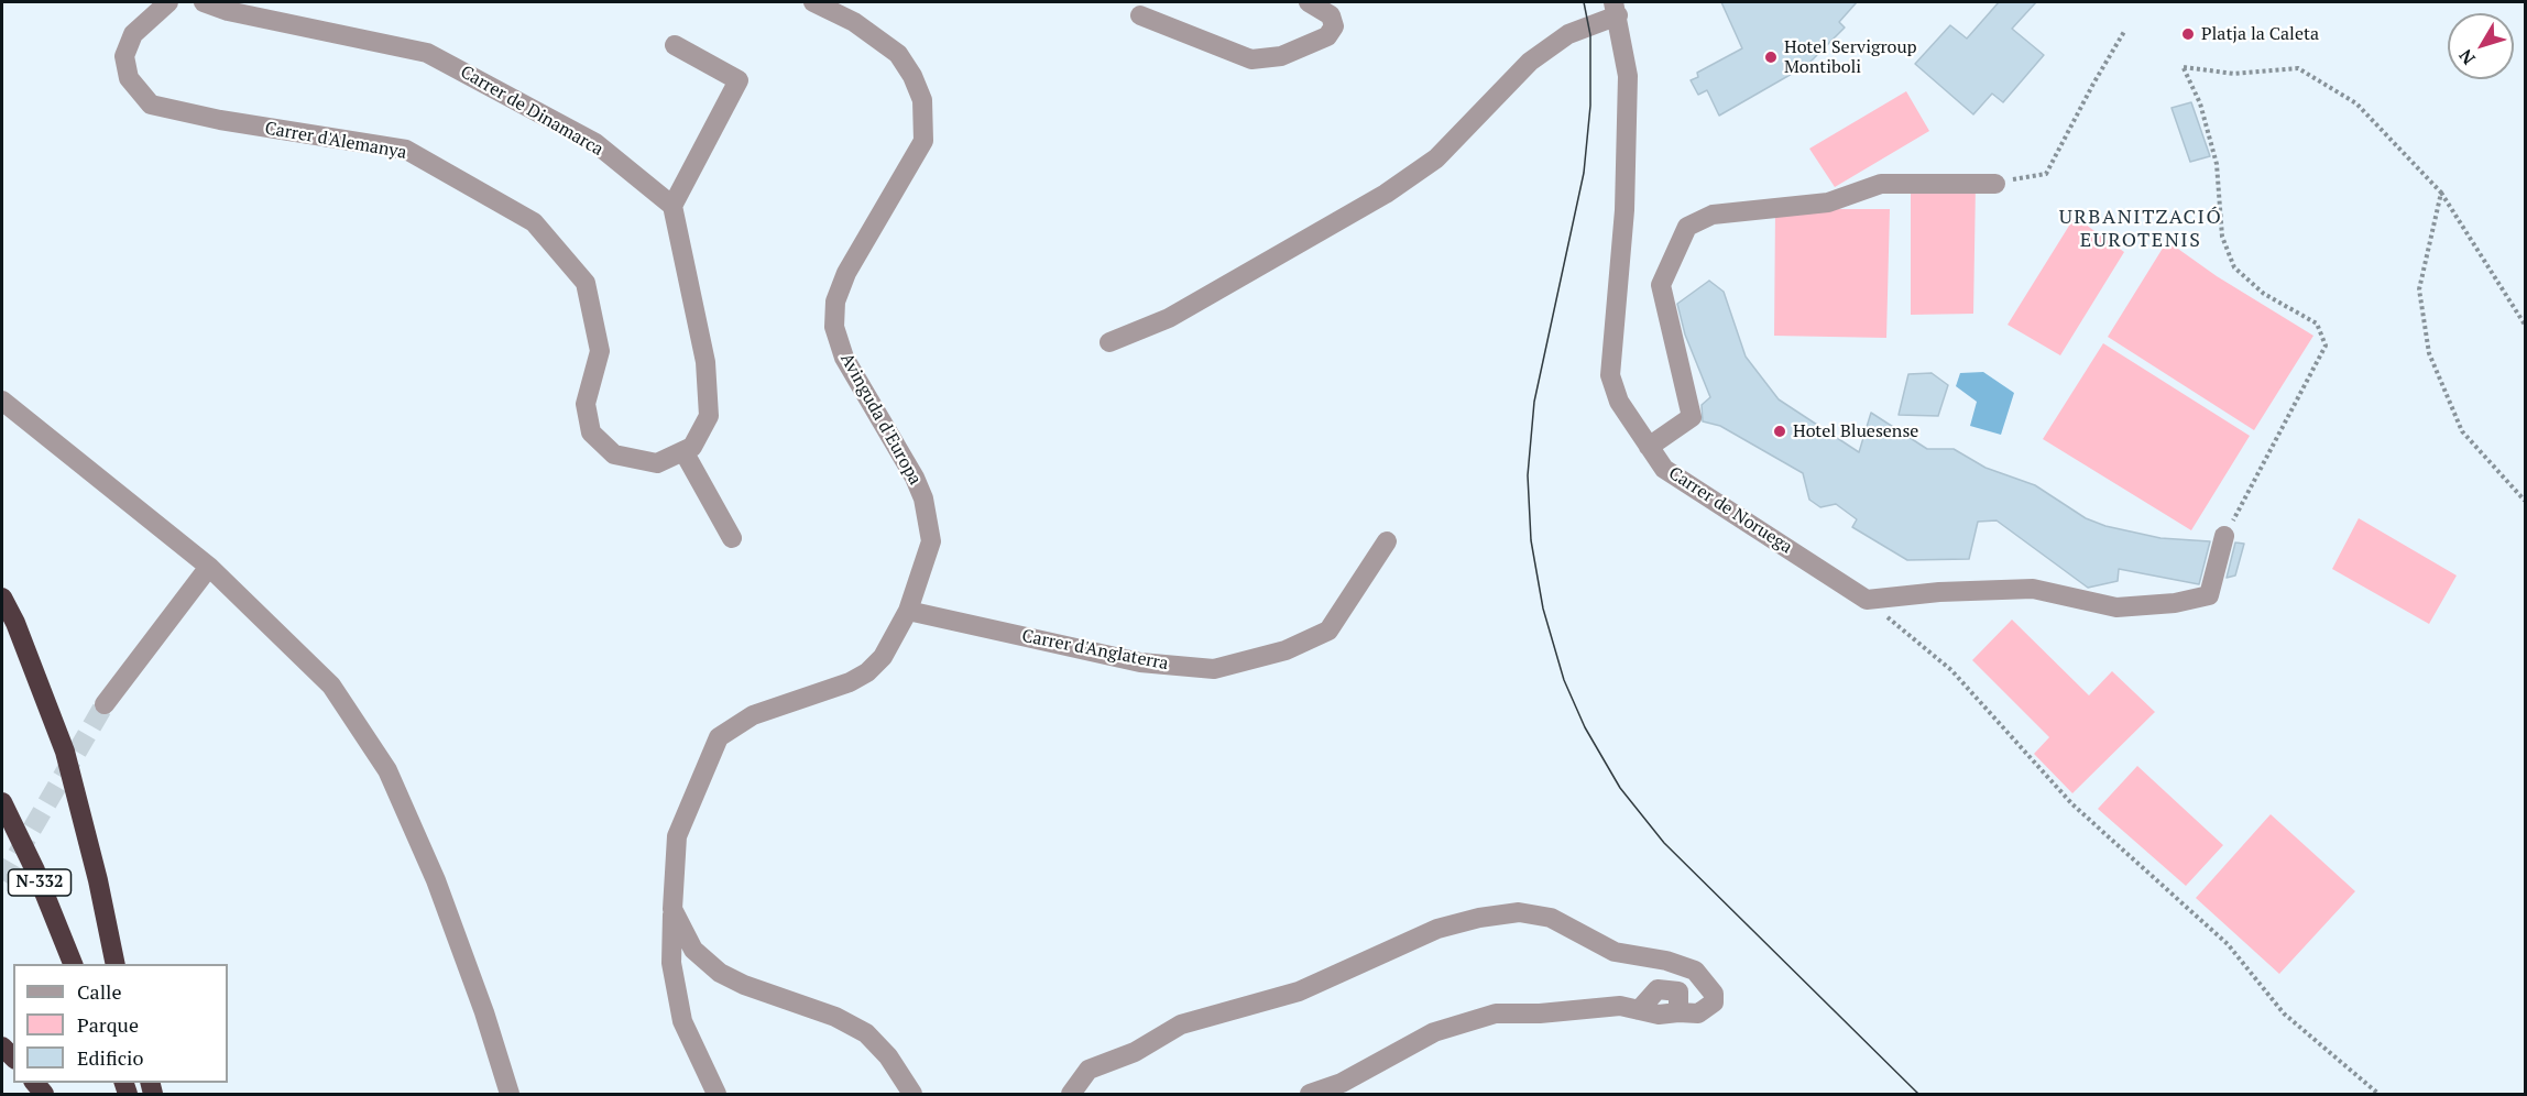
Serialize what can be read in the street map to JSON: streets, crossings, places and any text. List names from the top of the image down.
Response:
{
  "streets": {
    "highway": ["N-332"],
    "street": [
      "Carrer de Dinamarca",
      "Carrer d'Alemanya",
      "Avinguda d'Europa",
      "Carrer de Noruega",
      "Carrer d'Anglaterra"
    ]
  },
  "crossings": [
    ["Avinguda d'Europa", "Carrer d'Anglaterra"]
  ],
  "districts": ["URBANITZACIÓ EUROTENIS"],
  "places": ["Platja la Caleta", "Hotel Servigroup Montiboli", "Hotel Bluesense"],
  "legend": ["Calle", "Parque", "Edificio"],
  "north": "bottom left"
}
